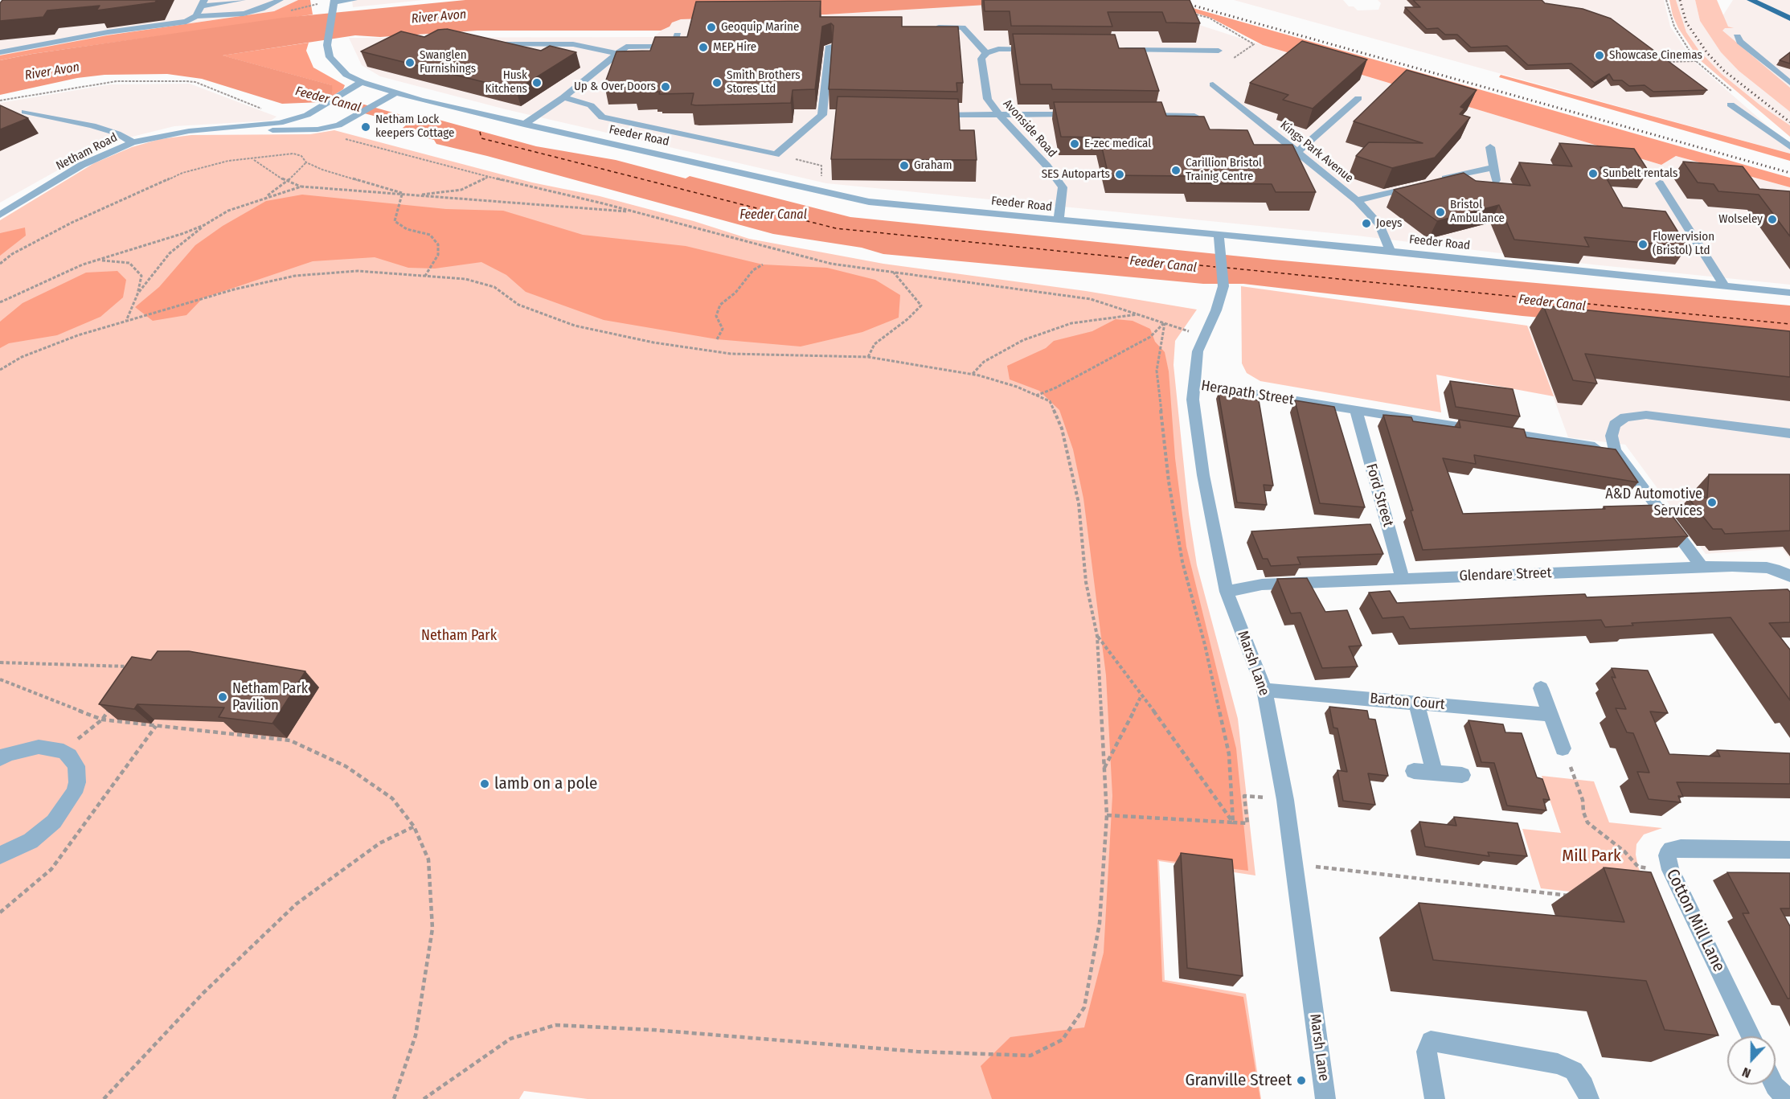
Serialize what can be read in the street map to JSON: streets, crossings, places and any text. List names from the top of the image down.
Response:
{
  "streets": {
    "street": [
      "Avonside Road",
      "Feeder Road",
      "Netham Road",
      "Kings Park Avenue",
      "Herapath Street",
      "Ford Street",
      "Glendare Street",
      "Marsh Lane",
      "Barton Court",
      "Cotton Mill Lane"
    ]
  },
  "crossings": [
    ["Avonside Road", "Feeder Road"],
    ["Feeder Road", "Netham Road"],
    ["Feeder Road", "Kings Park Avenue"],
    ["Feeder Road", "Marsh Lane"],
    ["Herapath Street", "Ford Street"],
    ["Herapath Street", "Marsh Lane"],
    ["Ford Street", "Glendare Street"],
    ["Glendare Street", "Marsh Lane"],
    ["Marsh Lane", "Barton Court"]
  ],
  "water": ["River Avon", "Feeder Canal"],
  "parks": ["Netham Park", "Mill Park"],
  "places": [
    "Geoquip Marine",
    "MEP Hire",
    "Showcase Cinemas",
    "Swanglen Furnishings",
    "Husk Kitchens",
    "Smith Brothers Stores Ltd",
    "Up & Over Doors",
    "Netham Lock keepers Cottage",
    "E-zec medical",
    "Graham",
    "Carillion Bristol Trainig Centre",
    "Sunbelt rentals",
    "SES Autoparts",
    "Bristol Ambulance",
    "Wolseley",
    "Joeys",
    "Flowervision (Bristol) Ltd",
    "A&D Automotive Services",
    "Netham Park Pavilion",
    "lamb on a pole",
    "Granville Street"
  ],
  "north": "bottom"
}
